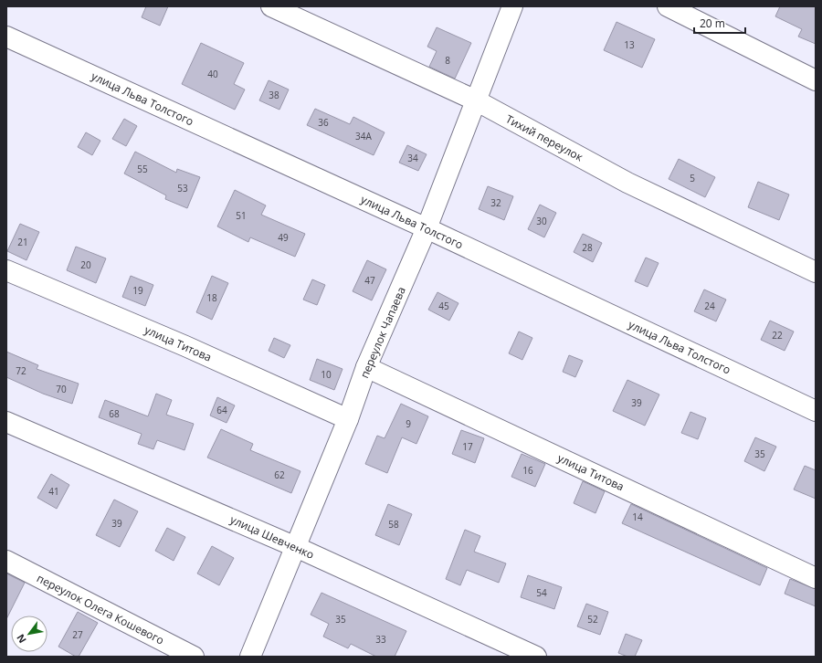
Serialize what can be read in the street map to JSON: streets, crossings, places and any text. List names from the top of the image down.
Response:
{
  "streets": {
    "street": [
      "улица Льва Толстого",
      "Тихий переулок",
      "переулок Чапаева",
      "улица Титова",
      "улица Шевченко",
      "переулок Олега Кошевого"
    ]
  },
  "crossings": [
    ["улица Льва Толстого", "переулок Чапаева"],
    ["Тихий переулок", "переулок Чапаева"],
    ["переулок Чапаева", "улица Титова"],
    ["переулок Чапаева", "улица Шевченко"]
  ],
  "house_numbers": [
    "13",
    "8",
    "40",
    "38",
    "36",
    "34А",
    "34",
    "55",
    "5",
    "53",
    "32",
    "51",
    "30",
    "49",
    "21",
    "28",
    "20",
    "47",
    "19",
    "18",
    "45",
    "24",
    "22",
    "72",
    "10",
    "70",
    "39",
    "64",
    "68",
    "9",
    "17",
    "35",
    "16",
    "62",
    "41",
    "14",
    "39",
    "58",
    "54",
    "35",
    "52",
    "27",
    "33"
  ],
  "scale_bar": "20 m",
  "north": "bottom left"
}
